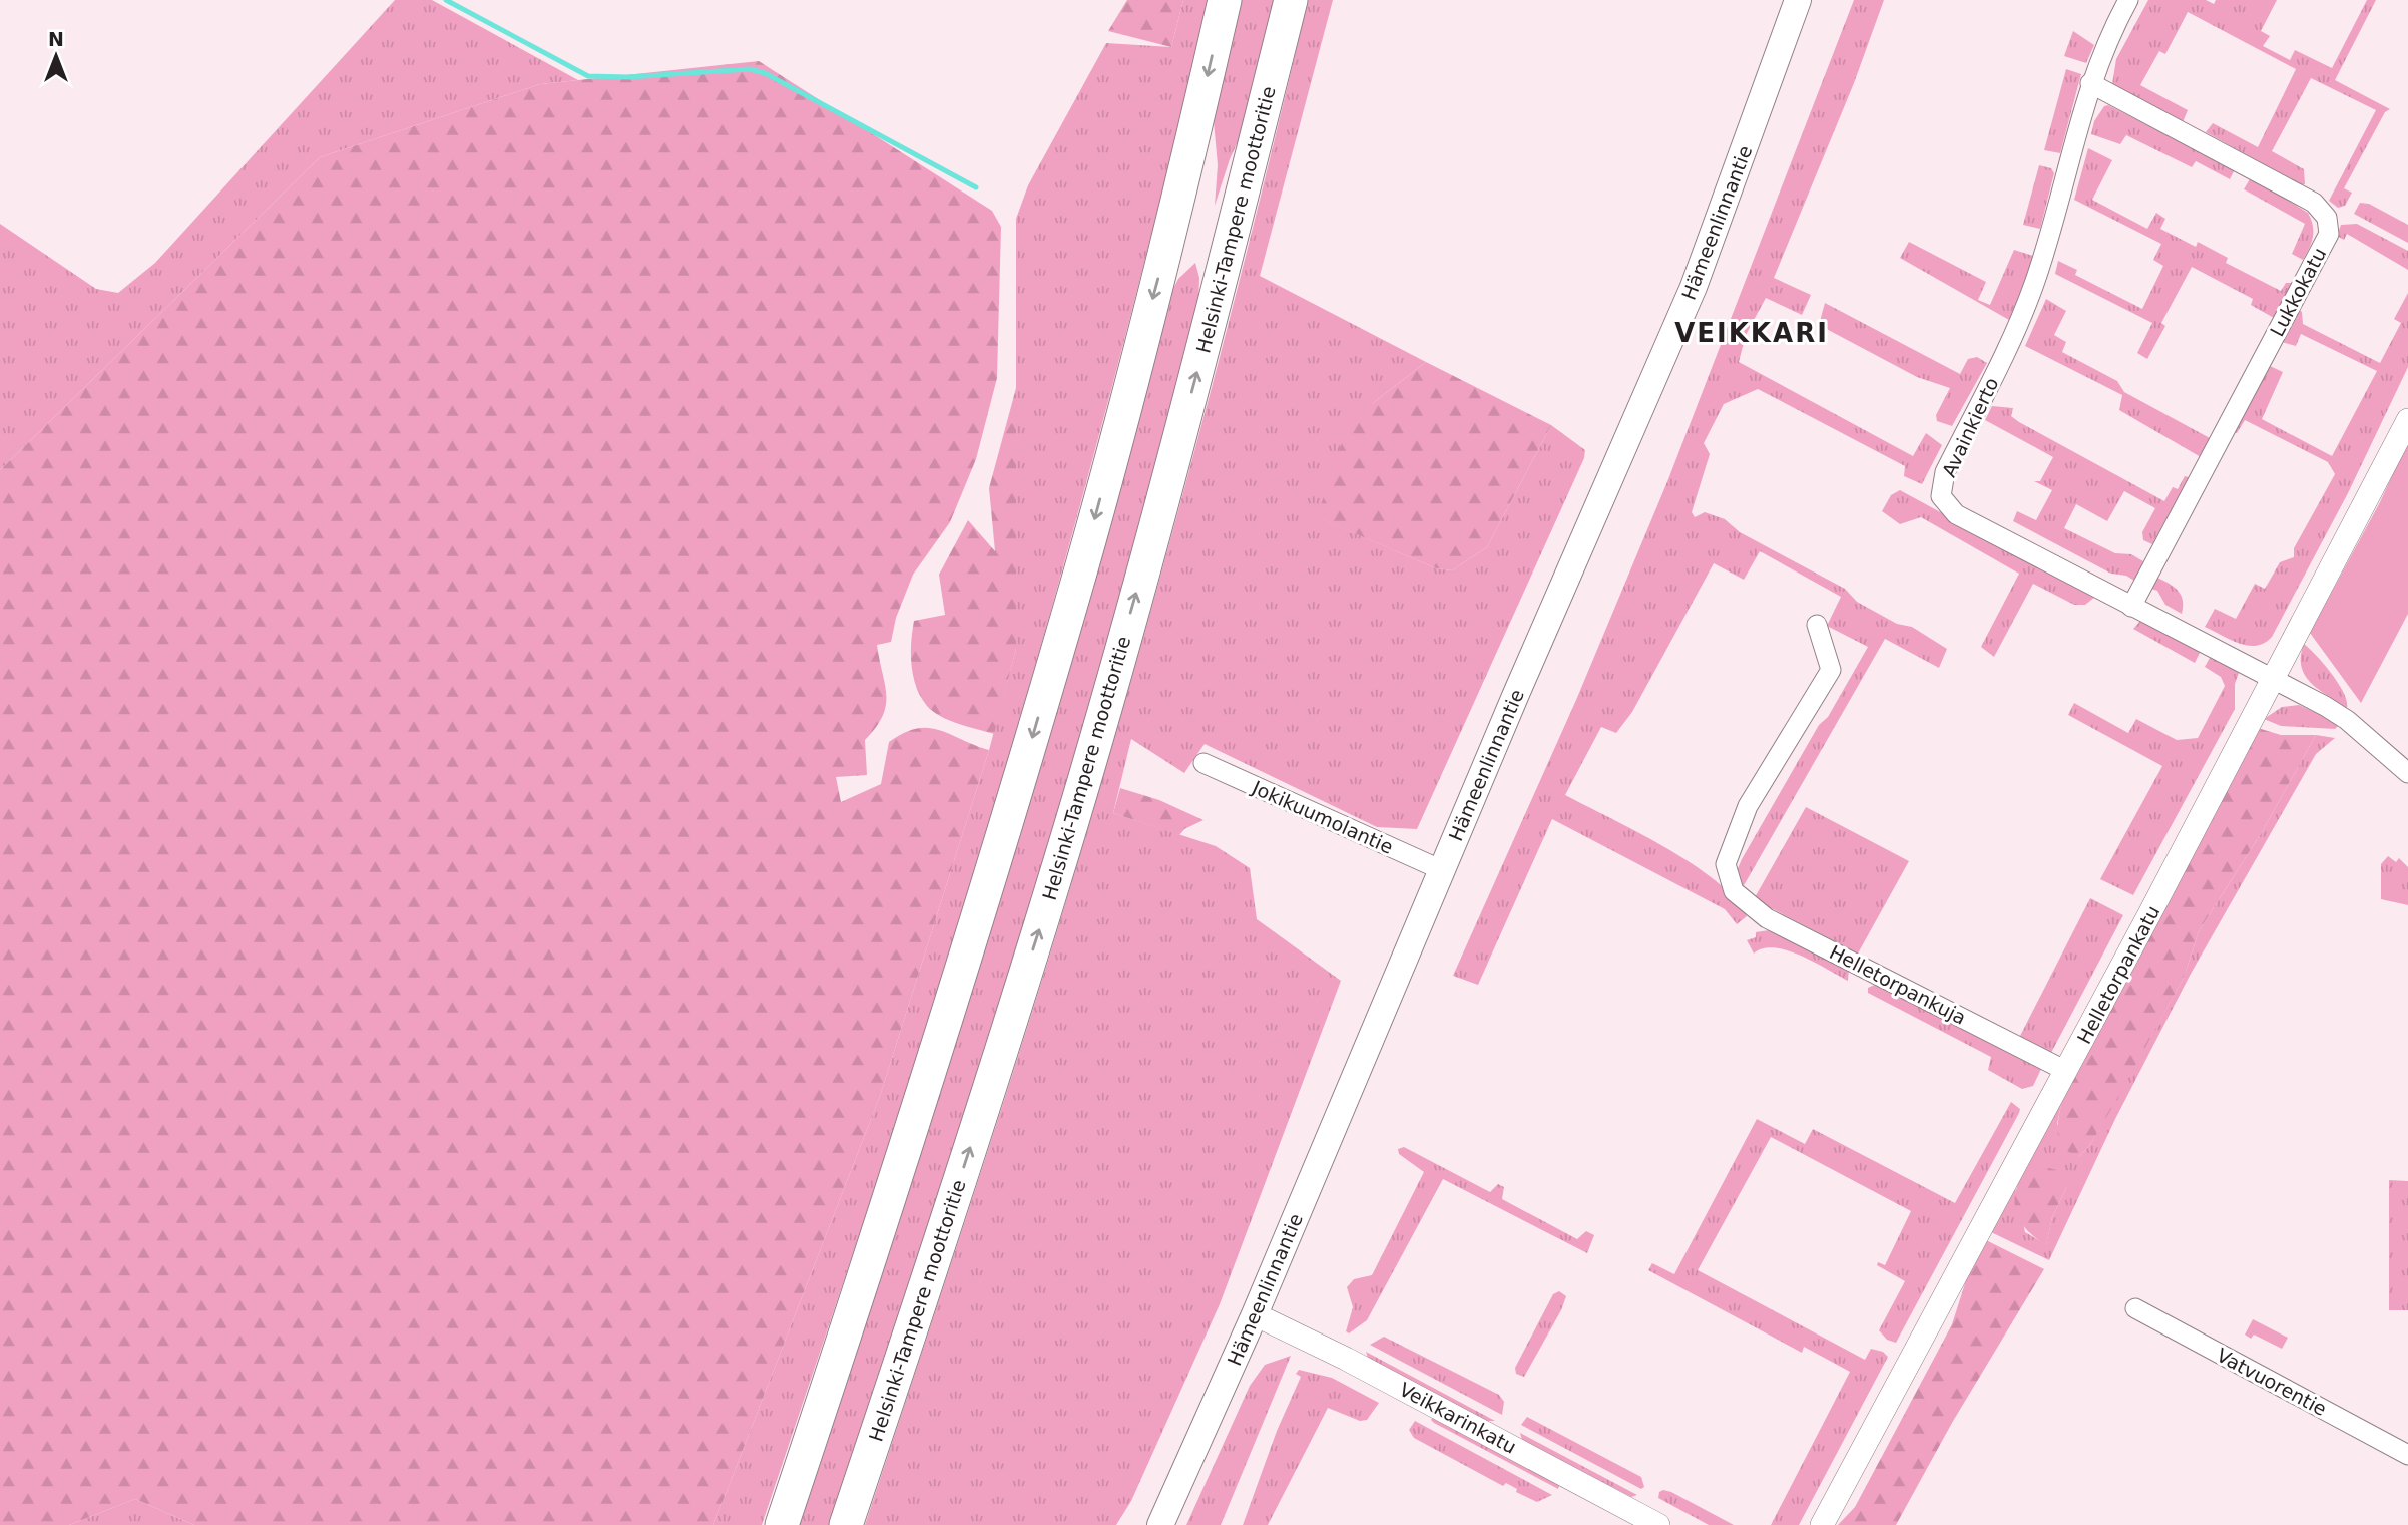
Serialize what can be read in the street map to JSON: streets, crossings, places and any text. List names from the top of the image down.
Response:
{
  "streets": {
    "highway": ["Helsinki-Tampere moottoritie"],
    "main road": ["Hämeenlinnantie"],
    "street": [
      "Lukkokatu",
      "Avainkierto",
      "Jokikuumolantie",
      "Helletorpankatu",
      "Helletorpankuja",
      "Vatvuorentie",
      "Veikkarinkatu"
    ]
  },
  "crossings": [
    ["Hämeenlinnantie", "Jokikuumolantie"],
    ["Hämeenlinnantie", "Veikkarinkatu"],
    ["Lukkokatu", "Avainkierto"],
    ["Avainkierto", "Helletorpankatu"],
    ["Helletorpankatu", "Helletorpankuja"]
  ],
  "districts": ["VEIKKARI"],
  "north": "top"
}
